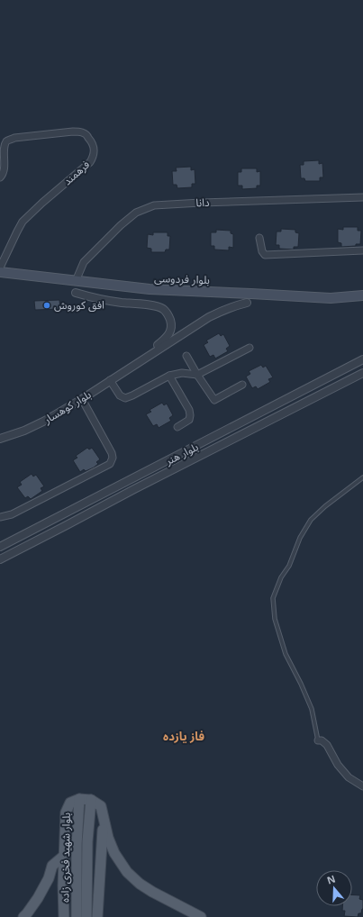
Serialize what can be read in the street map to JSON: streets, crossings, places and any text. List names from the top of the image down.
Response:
{
  "streets": {
    "main road": ["بلوار فردوسی", "بلوار شهید فخری زاده"],
    "street": [
      "فرهمند",
      "دانا",
      "بلوار کوهسار",
      "بلوار هنر"
    ]
  },
  "crossings": [
    ["دانا", "بلوار فردوسی"]
  ],
  "districts": ["فاز یازده"],
  "places": ["افق کوروش"],
  "north": "top"
}
